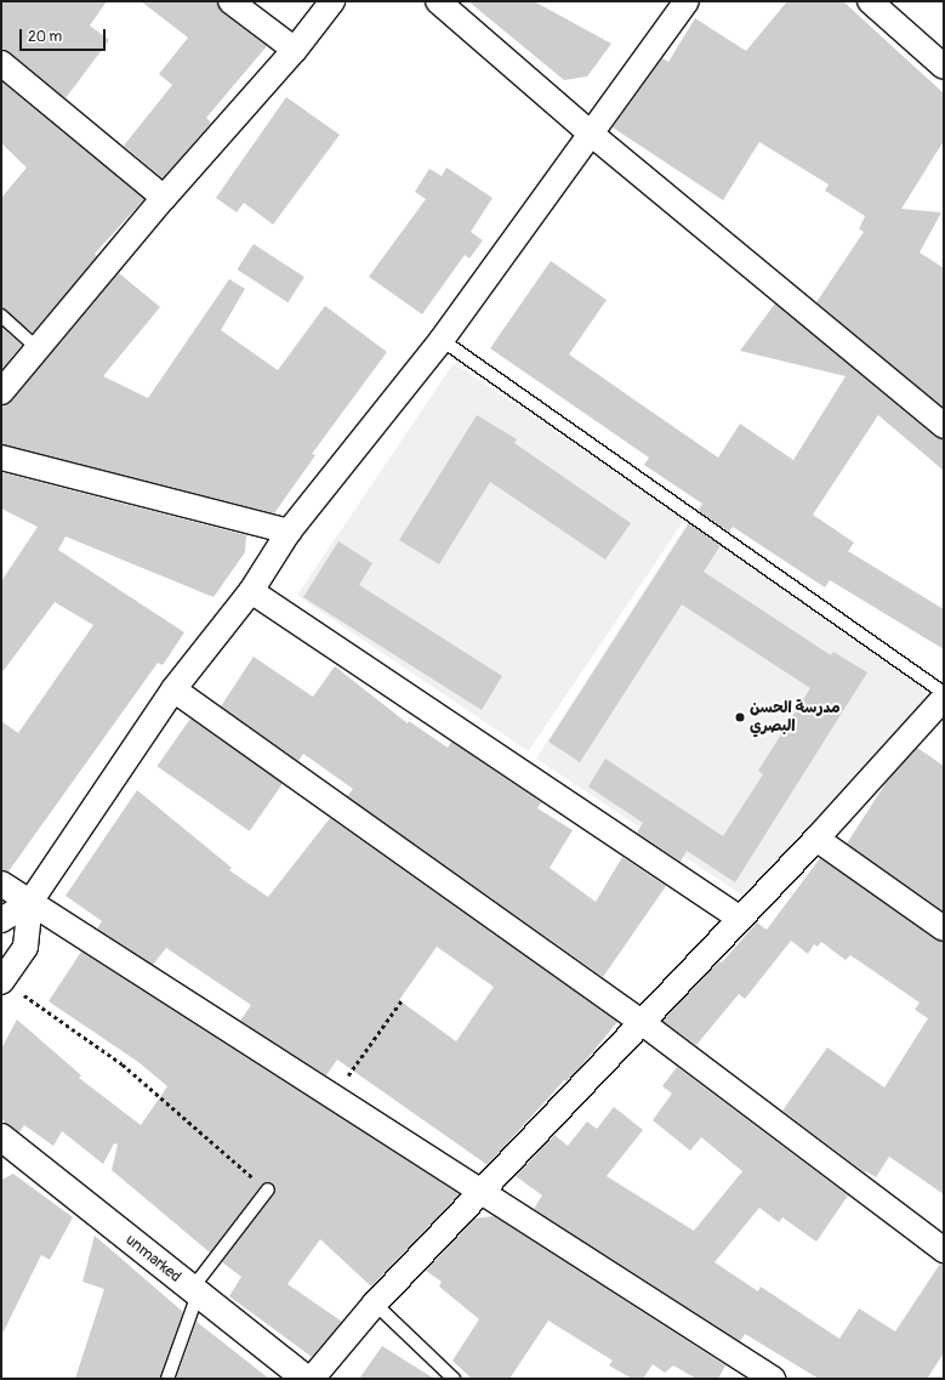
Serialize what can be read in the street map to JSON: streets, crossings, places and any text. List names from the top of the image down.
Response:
{
  "streets": {
    "street": ["unmarked"]
  },
  "places": ["مدرسة الحسن البصري"],
  "scale_bar": "20 m"
}
